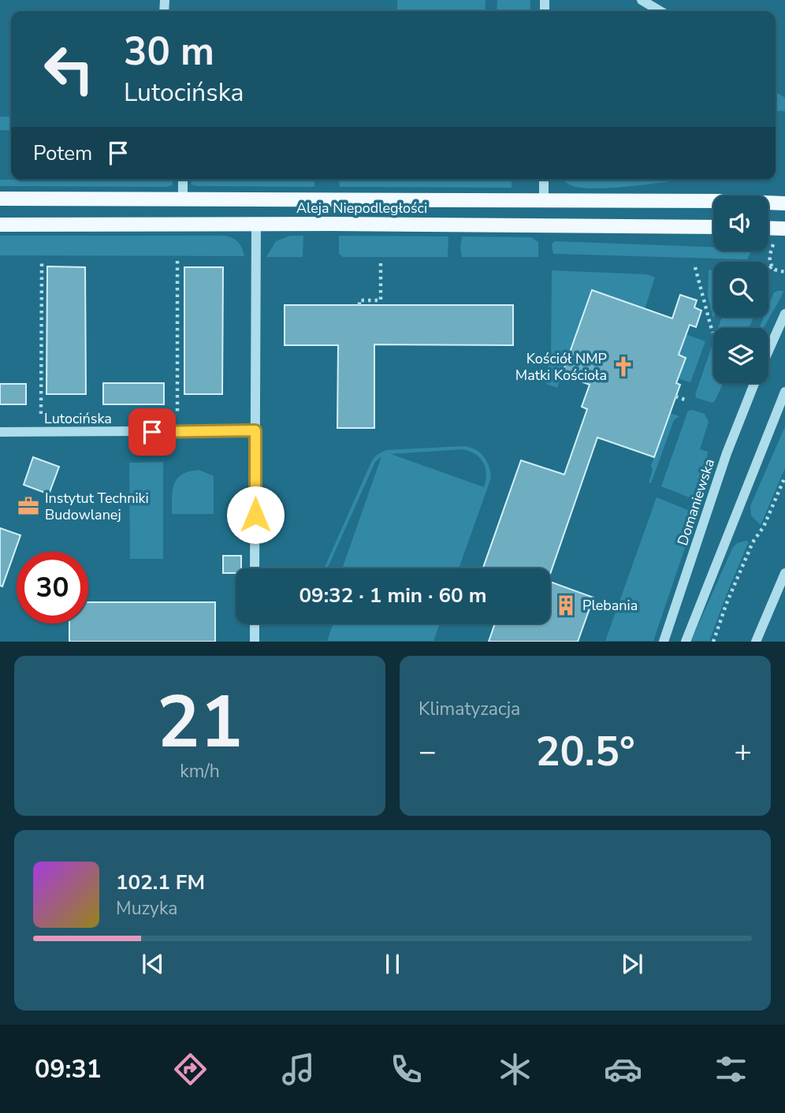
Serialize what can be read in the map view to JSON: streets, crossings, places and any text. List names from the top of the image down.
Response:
{
  "streets": {
    "main road": ["Aleja Niepodległości"],
    "street": ["Lutocińska", "Domaniewska"]
  },
  "places": {
    "church": ["Kościół NMP Matki Kościoła"],
    "office": ["Instytut Techniki Budowlanej"],
    "building": ["Plebania"]
  },
  "page": {
    "turn": ["30 m", "Lutocińska"],
    "then": "Potem",
    "limit": "30",
    "trip": "09:32 · 1 min · 60 m",
    "tile": [
      ["21", "km/h"],
      "Klimatyzacja"
    ],
    "heat": ["−", "20.5°", "+"],
    "song": ["102.1 FM", "Muzyka"],
    "tabs": "09:31"
  }
}
